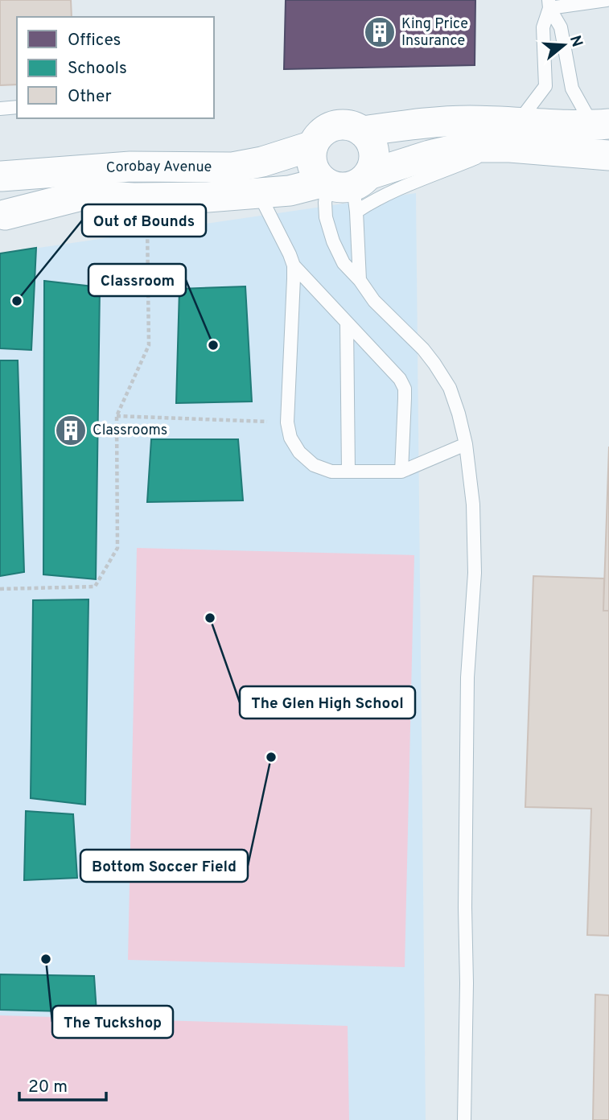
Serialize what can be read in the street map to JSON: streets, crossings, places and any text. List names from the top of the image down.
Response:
{
  "streets": {
    "street": ["Corobay Avenue"]
  },
  "places": {
    "building": ["King Price Insurance", "Classrooms"],
    "other": [
      "Out of Bounds",
      "Classroom",
      "The Glen High School",
      "Bottom Soccer Field",
      "The Tuckshop"
    ]
  },
  "legend": ["Offices", "Schools", "Other"],
  "scale_bar": "20 m",
  "north": "right"
}
